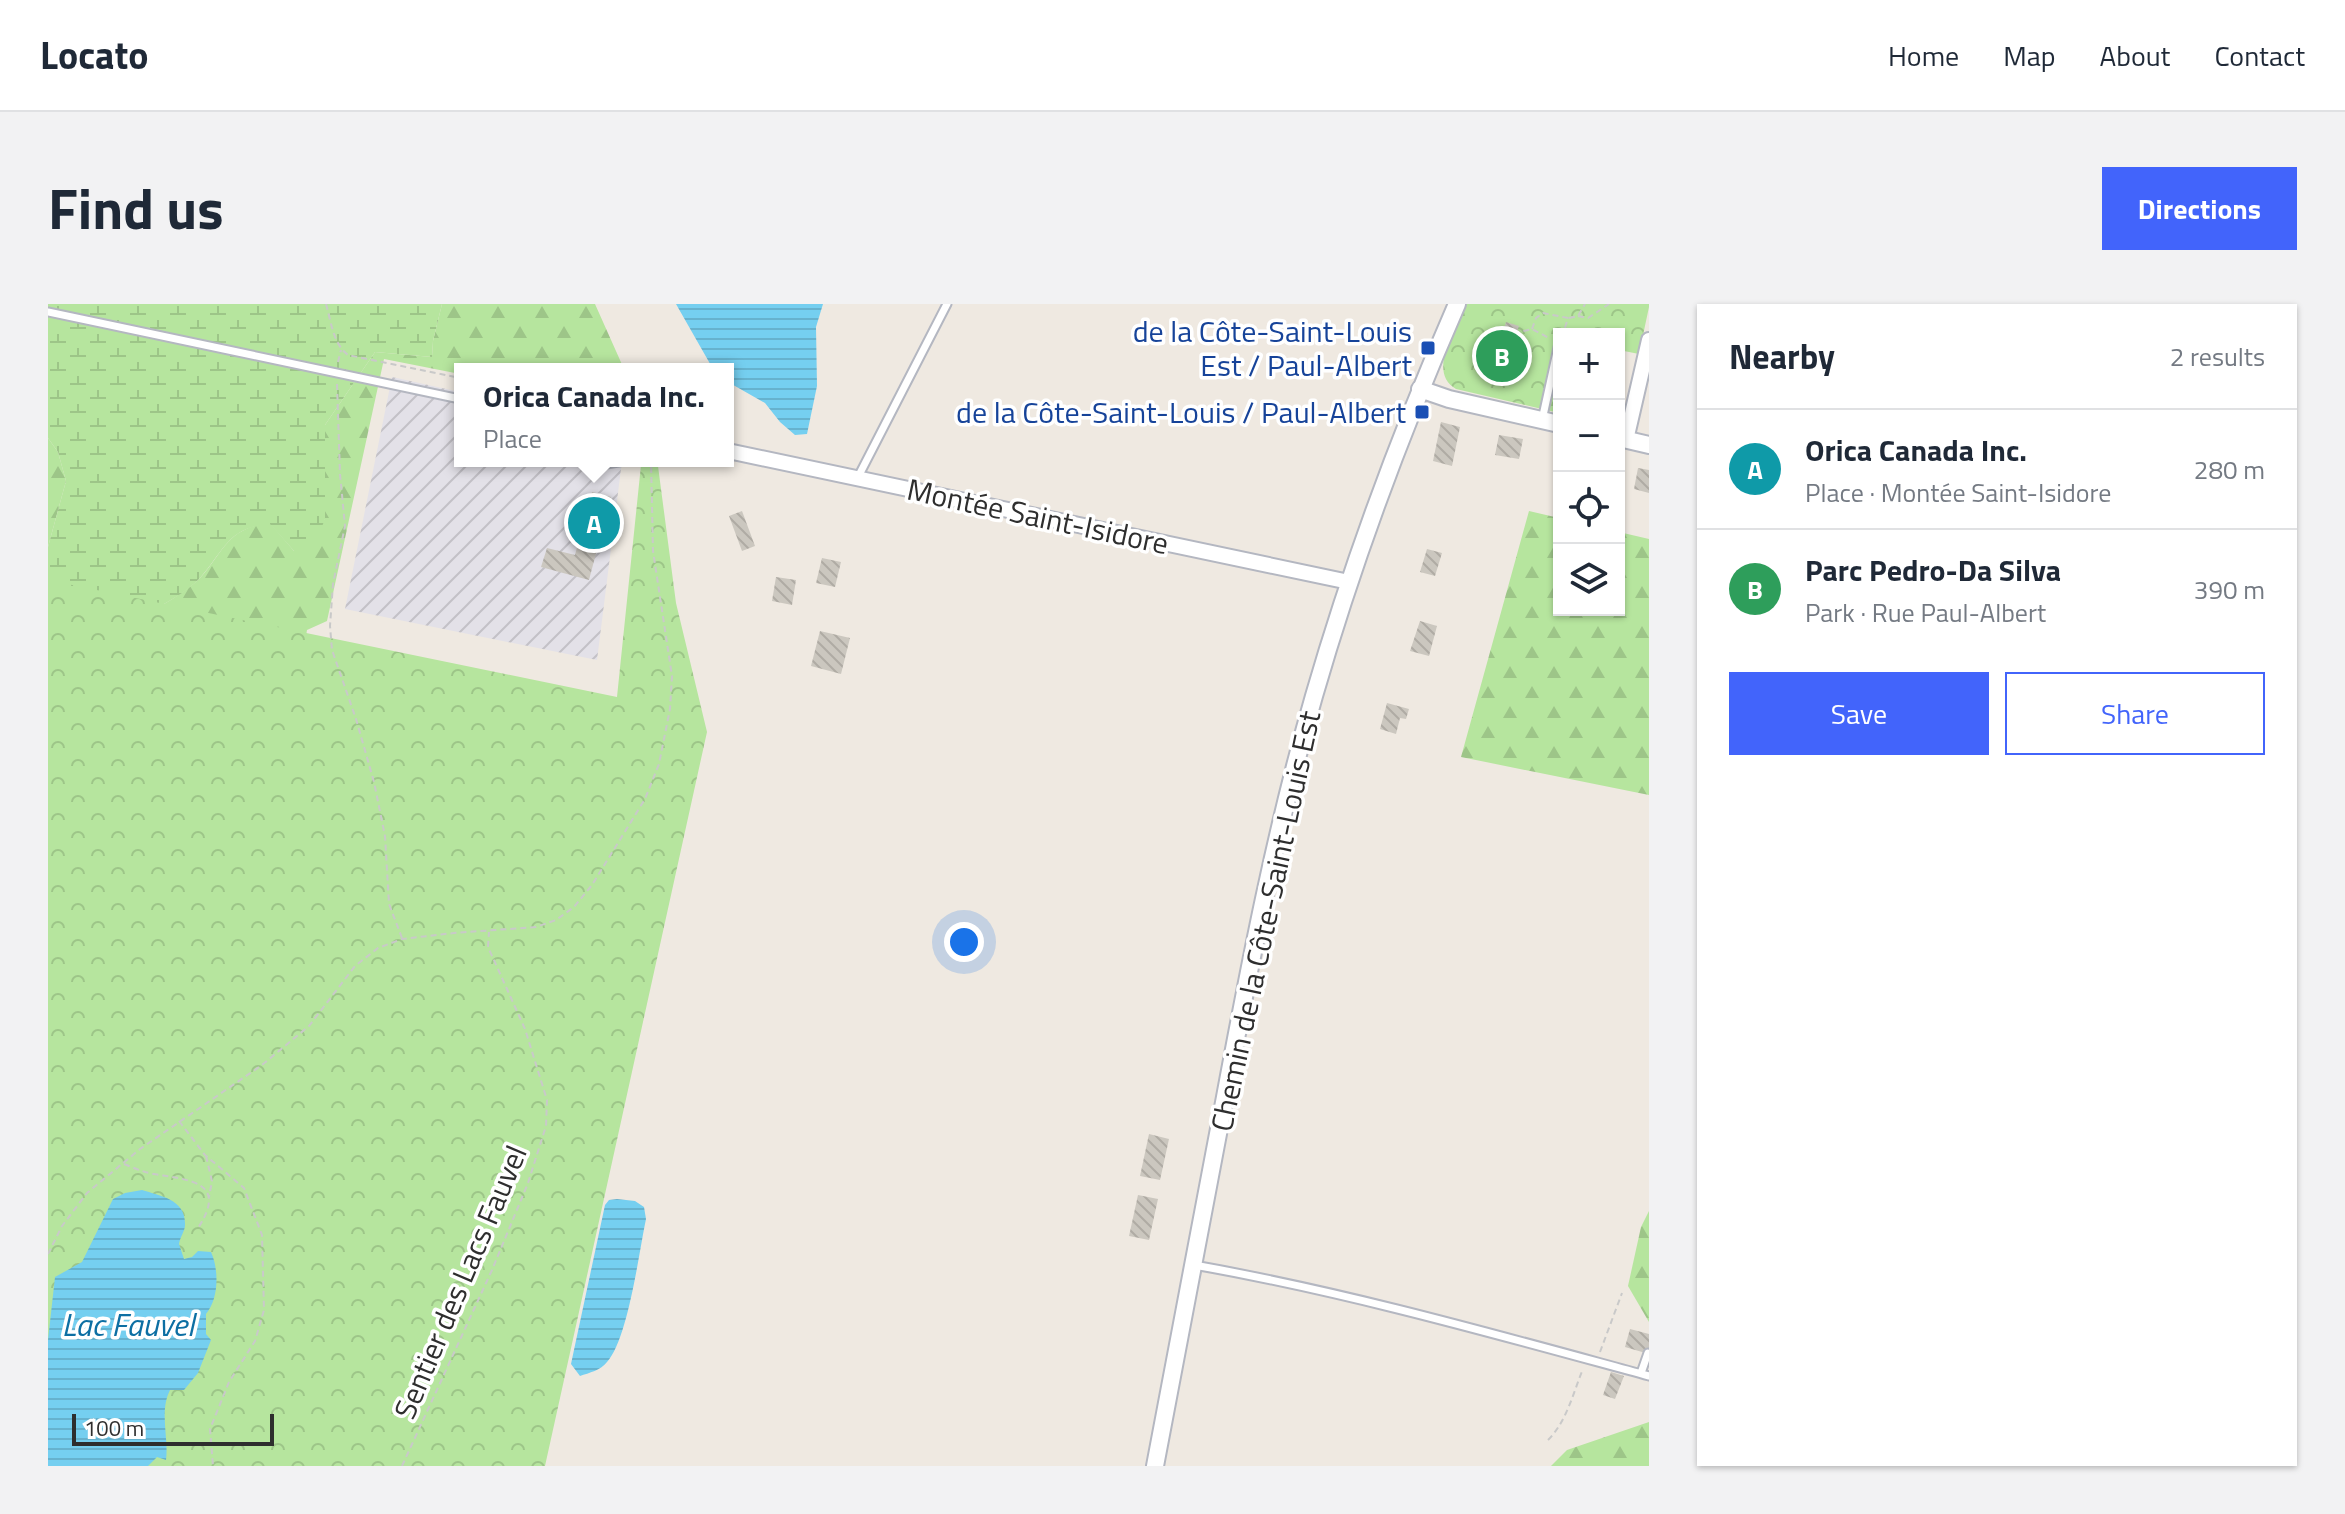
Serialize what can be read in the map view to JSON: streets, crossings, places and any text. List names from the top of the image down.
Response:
{
  "streets": {
    "street": ["Montée Saint-Isidore", "Chemin de la Côte-Saint-Louis Est"],
    "path": ["Sentier des Lacs Fauvel"]
  },
  "crossings": [
    ["Montée Saint-Isidore", "Chemin de la Côte-Saint-Louis Est"]
  ],
  "water": ["Lac Fauvel"],
  "places": {
    "transit": ["de la Côte-Saint-Louis Est / Paul-Albert", "de la Côte-Saint-Louis / Paul-Albert"]
  },
  "scale_bar": "100 m",
  "page": {
    "header": "Locato",
    "nav": [
      "Home",
      "Map",
      "About",
      "Contact"
    ],
    "title": "Find us",
    "buttons": [
      "Directions",
      ["Save", "Share"]
    ],
    "heading": ["Nearby", "2 results"],
    "pins": ["B", "A"],
    "map_buttons": ["+", "−"],
    "popup": ["Orica Canada Inc.", "Place"],
    "list": [
      {
        "mark": "A",
        "name": "Orica Canada Inc.",
        "note": "Place · Montée Saint-Isidore",
        "value": "280 m"
      },
      {
        "mark": "B",
        "name": "Parc Pedro-Da Silva",
        "note": "Park · Rue Paul-Albert",
        "value": "390 m"
      }
    ],
    "scale": "100 m"
  }
}
